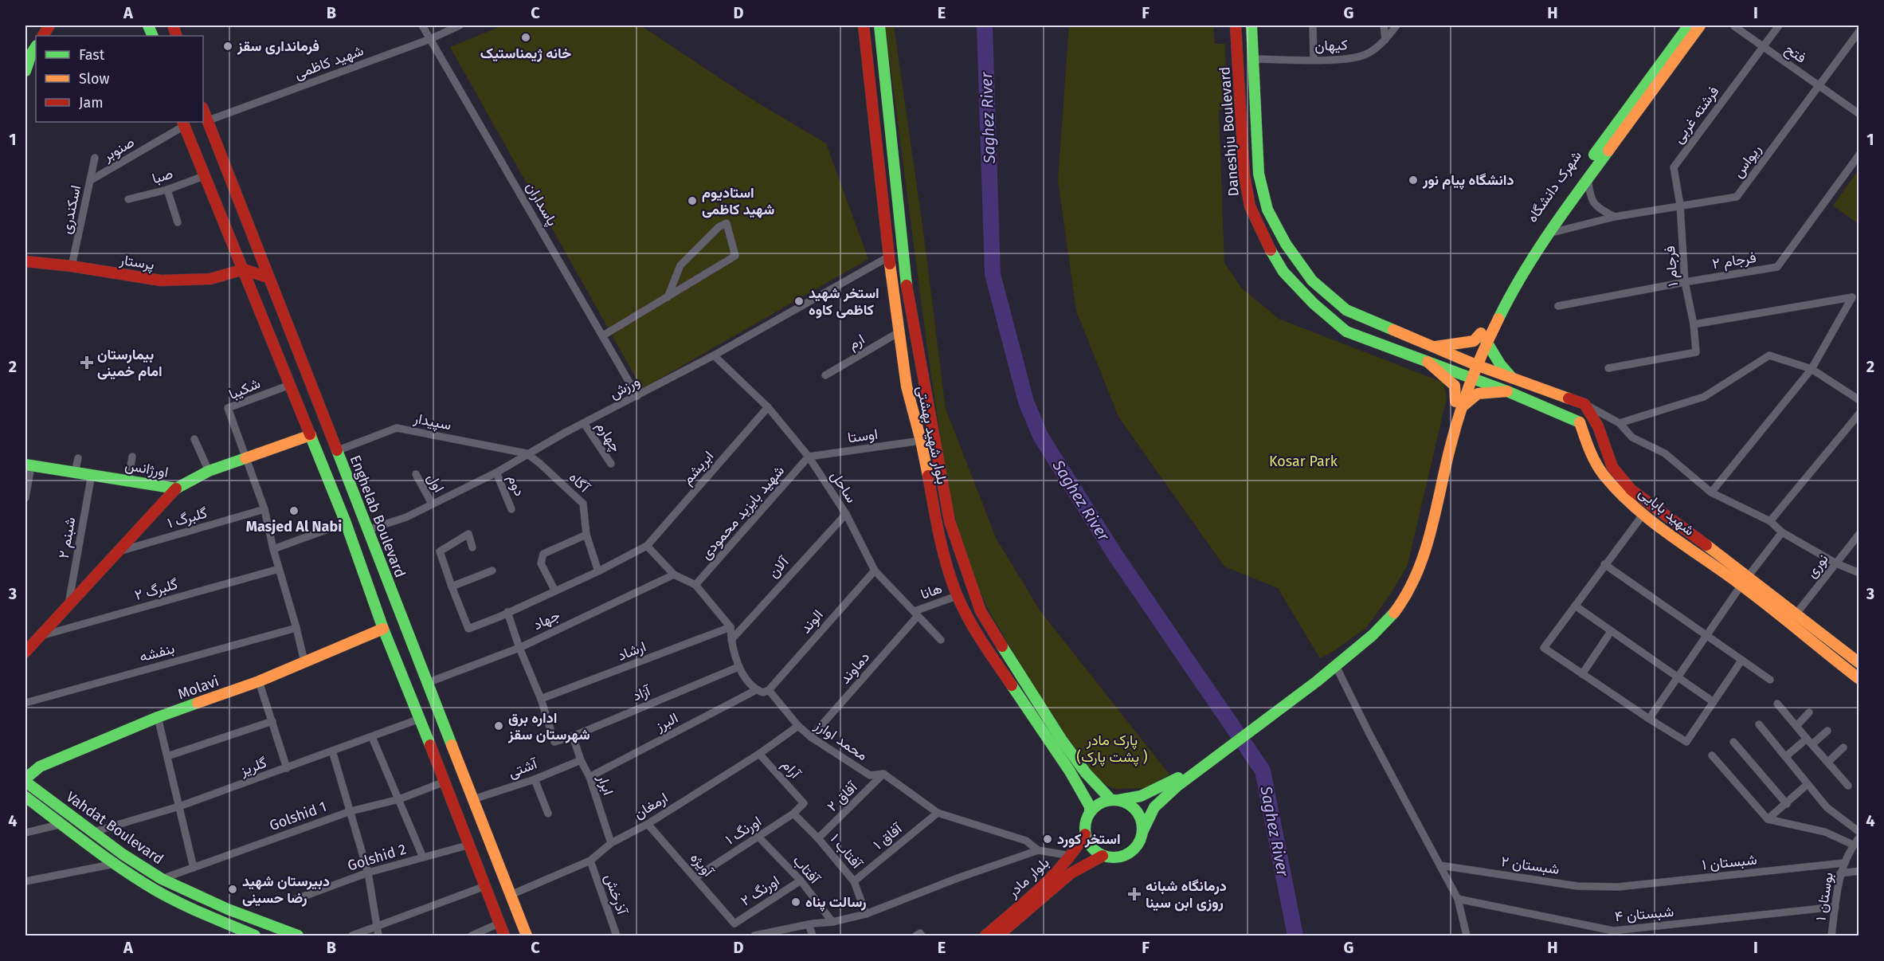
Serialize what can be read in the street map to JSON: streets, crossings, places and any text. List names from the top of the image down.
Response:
{
  "streets": {
    "main road": [
      "Daneshju Boulevard",
      "شهرک دانشگاه",
      "پرستار",
      "بلوار شهید بهشتی",
      "اورژانس",
      "شهید بابایی",
      "Enghelab Boulevard",
      "Molavi",
      "Vahdat Boulevard",
      "بلوار مادر"
    ],
    "street": [
      "کیهان",
      "فتح",
      "شهید کاظمی",
      "فرشته غربی",
      "صنوبر",
      "ریواس",
      "صبا",
      "پاسداران",
      "اسکندری",
      "فرجام ۲",
      "فرجام ۱",
      "ارم",
      "ورزش",
      "شکیبا",
      "سپیدار",
      "اوستا",
      "چهارم",
      "ابریشم",
      "آگاه",
      "اول",
      "دوم",
      "ساحل",
      "شهید بایزید محمودی",
      "گلبرگ ۱",
      "شبنم ۲",
      "نوری",
      "آلان",
      "گلبرگ ۲",
      "هانا",
      "جهاد",
      "الوند",
      "ارشاد",
      "بنفشه",
      "دماوند",
      "آزاد",
      "البرز",
      "محمد اوارز",
      "گلریز",
      "آشتی",
      "آرام",
      "ابرار",
      "آفاق ۲",
      "ارمغان",
      "Golshid 1",
      "اورنگ ۱",
      "آفاق ۱",
      "آفتاب ۱",
      "Golshid 2",
      "شبستان ۱",
      "آویژه",
      "شبستان ۲",
      "آفتاب",
      "اورنگ ۲",
      "آذرخش",
      "بوستان ۱",
      "شبستان ۴"
    ]
  },
  "crossings": [
    ["کیهان", "Daneshju Boulevard"],
    ["فتح", "فرشته غربی"],
    ["فتح", "ریواس"],
    ["شهید کاظمی", "پاسداران"],
    ["شهید کاظمی", "Enghelab Boulevard"],
    ["فرشته غربی", "ریواس"],
    ["فرشته غربی", "فرجام ۱"],
    ["Daneshju Boulevard", "شهید بابایی"],
    ["صنوبر", "اسکندری"],
    ["ریواس", "فرجام ۱"],
    ["پاسداران", "ورزش"],
    ["اسکندری", "پرستار"],
    ["فرجام ۲", "فرجام ۱"],
    ["ارم", "بلوار شهید بهشتی"],
    ["ورزش", "سپیدار"],
    ["ورزش", "بلوار شهید بهشتی"],
    ["ورزش", "چهارم"],
    ["ورزش", "آگاه"],
    ["ورزش", "اول"],
    ["ورزش", "دوم"],
    ["ورزش", "ساحل"],
    ["ورزش", "Enghelab Boulevard"],
    ["شکیبا", "اورژانس"],
    ["سپیدار", "آگاه"],
    ["سپیدار", "Enghelab Boulevard"],
    ["بلوار شهید بهشتی", "اوستا"],
    ["بلوار شهید بهشتی", "هانا"],
    ["بلوار شهید بهشتی", "بلوار مادر"],
    ["اوستا", "ساحل"],
    ["اوستا", "شهید بایزید محمودی"],
    ["ابریشم", "ساحل"],
    ["اورژانس", "شبنم ۲"],
    ["ساحل", "شهید بایزید محمودی"],
    ["ساحل", "آلان"],
    ["ساحل", "هانا"],
    ["ساحل", "الوند"],
    ["ساحل", "دماوند"],
    ["شهید بابایی", "نوری"],
    ["Enghelab Boulevard", "جهاد"],
    ["Enghelab Boulevard", "آشتی"],
    ["Enghelab Boulevard", "ارمغان"],
    ["هانا", "دماوند"],
    ["الوند", "محمد اوارز"],
    ["ارشاد", "آزاد"],
    ["دماوند", "محمد اوارز"],
    ["Molavi", "Vahdat Boulevard"],
    ["آزاد", "ابرار"],
    ["البرز", "ابرار"],
    ["محمد اوارز", "آفاق ۲"],
    ["محمد اوارز", "ارمغان"],
    ["محمد اوارز", "آفاق ۱"],
    ["گلریز", "Vahdat Boulevard"],
    ["آشتی", "ابرار"],
    ["آرام", "ارمغان"],
    ["آرام", "اورنگ ۱"],
    ["ابرار", "ارمغان"],
    ["آفاق ۲", "آفتاب ۱"],
    ["ارمغان", "آویژه"],
    ["ارمغان", "آذرخش"],
    ["Golshid 1", "Vahdat Boulevard"],
    ["اورنگ ۱", "آفتاب ۱"],
    ["اورنگ ۱", "آویژه"],
    ["اورنگ ۱", "آفتاب"],
    ["آفاق ۱", "آفتاب ۱"],
    ["شبستان ۱", "شبستان ۲"],
    ["شبستان ۱", "بوستان ۱"],
    ["آویژه", "اورنگ ۲"],
    ["آفتاب", "اورنگ ۲"],
    ["بوستان ۱", "شبستان ۴"]
  ],
  "water": ["Saghez River"],
  "parks": ["Kosar Park", "پارک مادر (پشت پارک )"],
  "places": {
    "other": [
      "خانه ژیمناستیک",
      "فرمانداری سقز",
      "دانشگاه پیام نور",
      "استادیوم شهید کاظمی",
      "استخر شهید کاظمی کاوه",
      "Masjed Al Nabi",
      "اداره برق شهرستان سقز",
      "استخر کورد",
      "دبیرستان شهید رضا حسینی",
      "رسالت پناه"
    ],
    "health": ["بیمارستان امام خمینی", "درمانگاه شبانه روزی ابن سینا"]
  },
  "legend": ["Fast", "Slow", "Jam"],
  "grid": {
    "columns": [
      "A",
      "B",
      "C",
      "D",
      "E",
      "F",
      "G",
      "H",
      "I"
    ],
    "rows": [
      "1",
      "2",
      "3",
      "4"
    ]
  }
}
